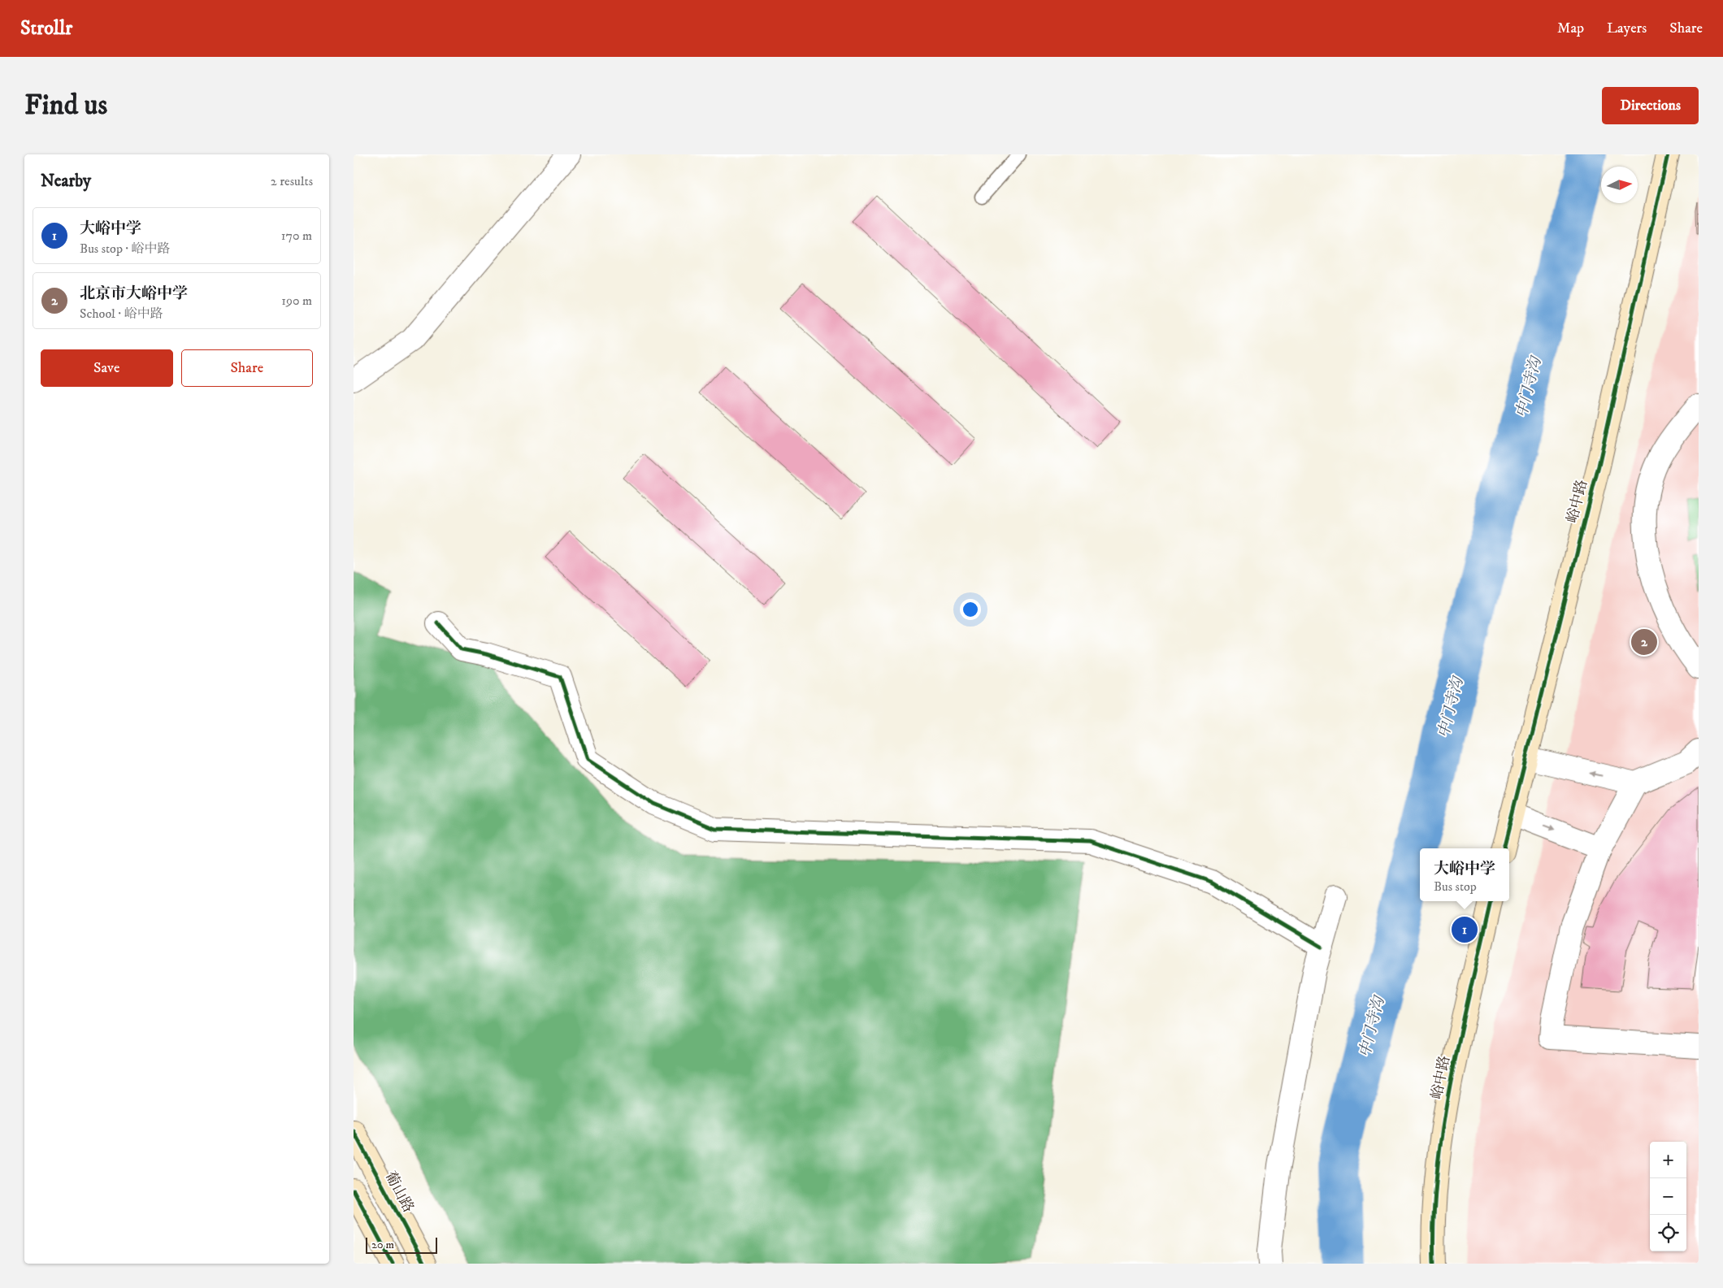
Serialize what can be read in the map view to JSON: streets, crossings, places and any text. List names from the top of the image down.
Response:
{
  "streets": {
    "main road": ["峪中路", "葡山路"]
  },
  "water": ["中门寺沟"],
  "scale_bar": "20 m",
  "north": "right",
  "page": {
    "header": "Strollr",
    "nav": ["Map", "Layers", "Share"],
    "buttons": [
      "Directions",
      ["Save", "Share"]
    ],
    "title": "Find us",
    "heading": ["Nearby", "2 results"],
    "list": [
      {
        "mark": "1",
        "name": "大峪中学",
        "note": "Bus stop · 峪中路",
        "value": "170 m"
      },
      {
        "mark": "2",
        "name": "北京市大峪中学",
        "note": "School · 峪中路",
        "value": "190 m"
      }
    ],
    "pins": ["2", "1"],
    "popup": ["大峪中学", "Bus stop"],
    "map_buttons": ["+", "−"],
    "scale": "20 m"
  }
}
